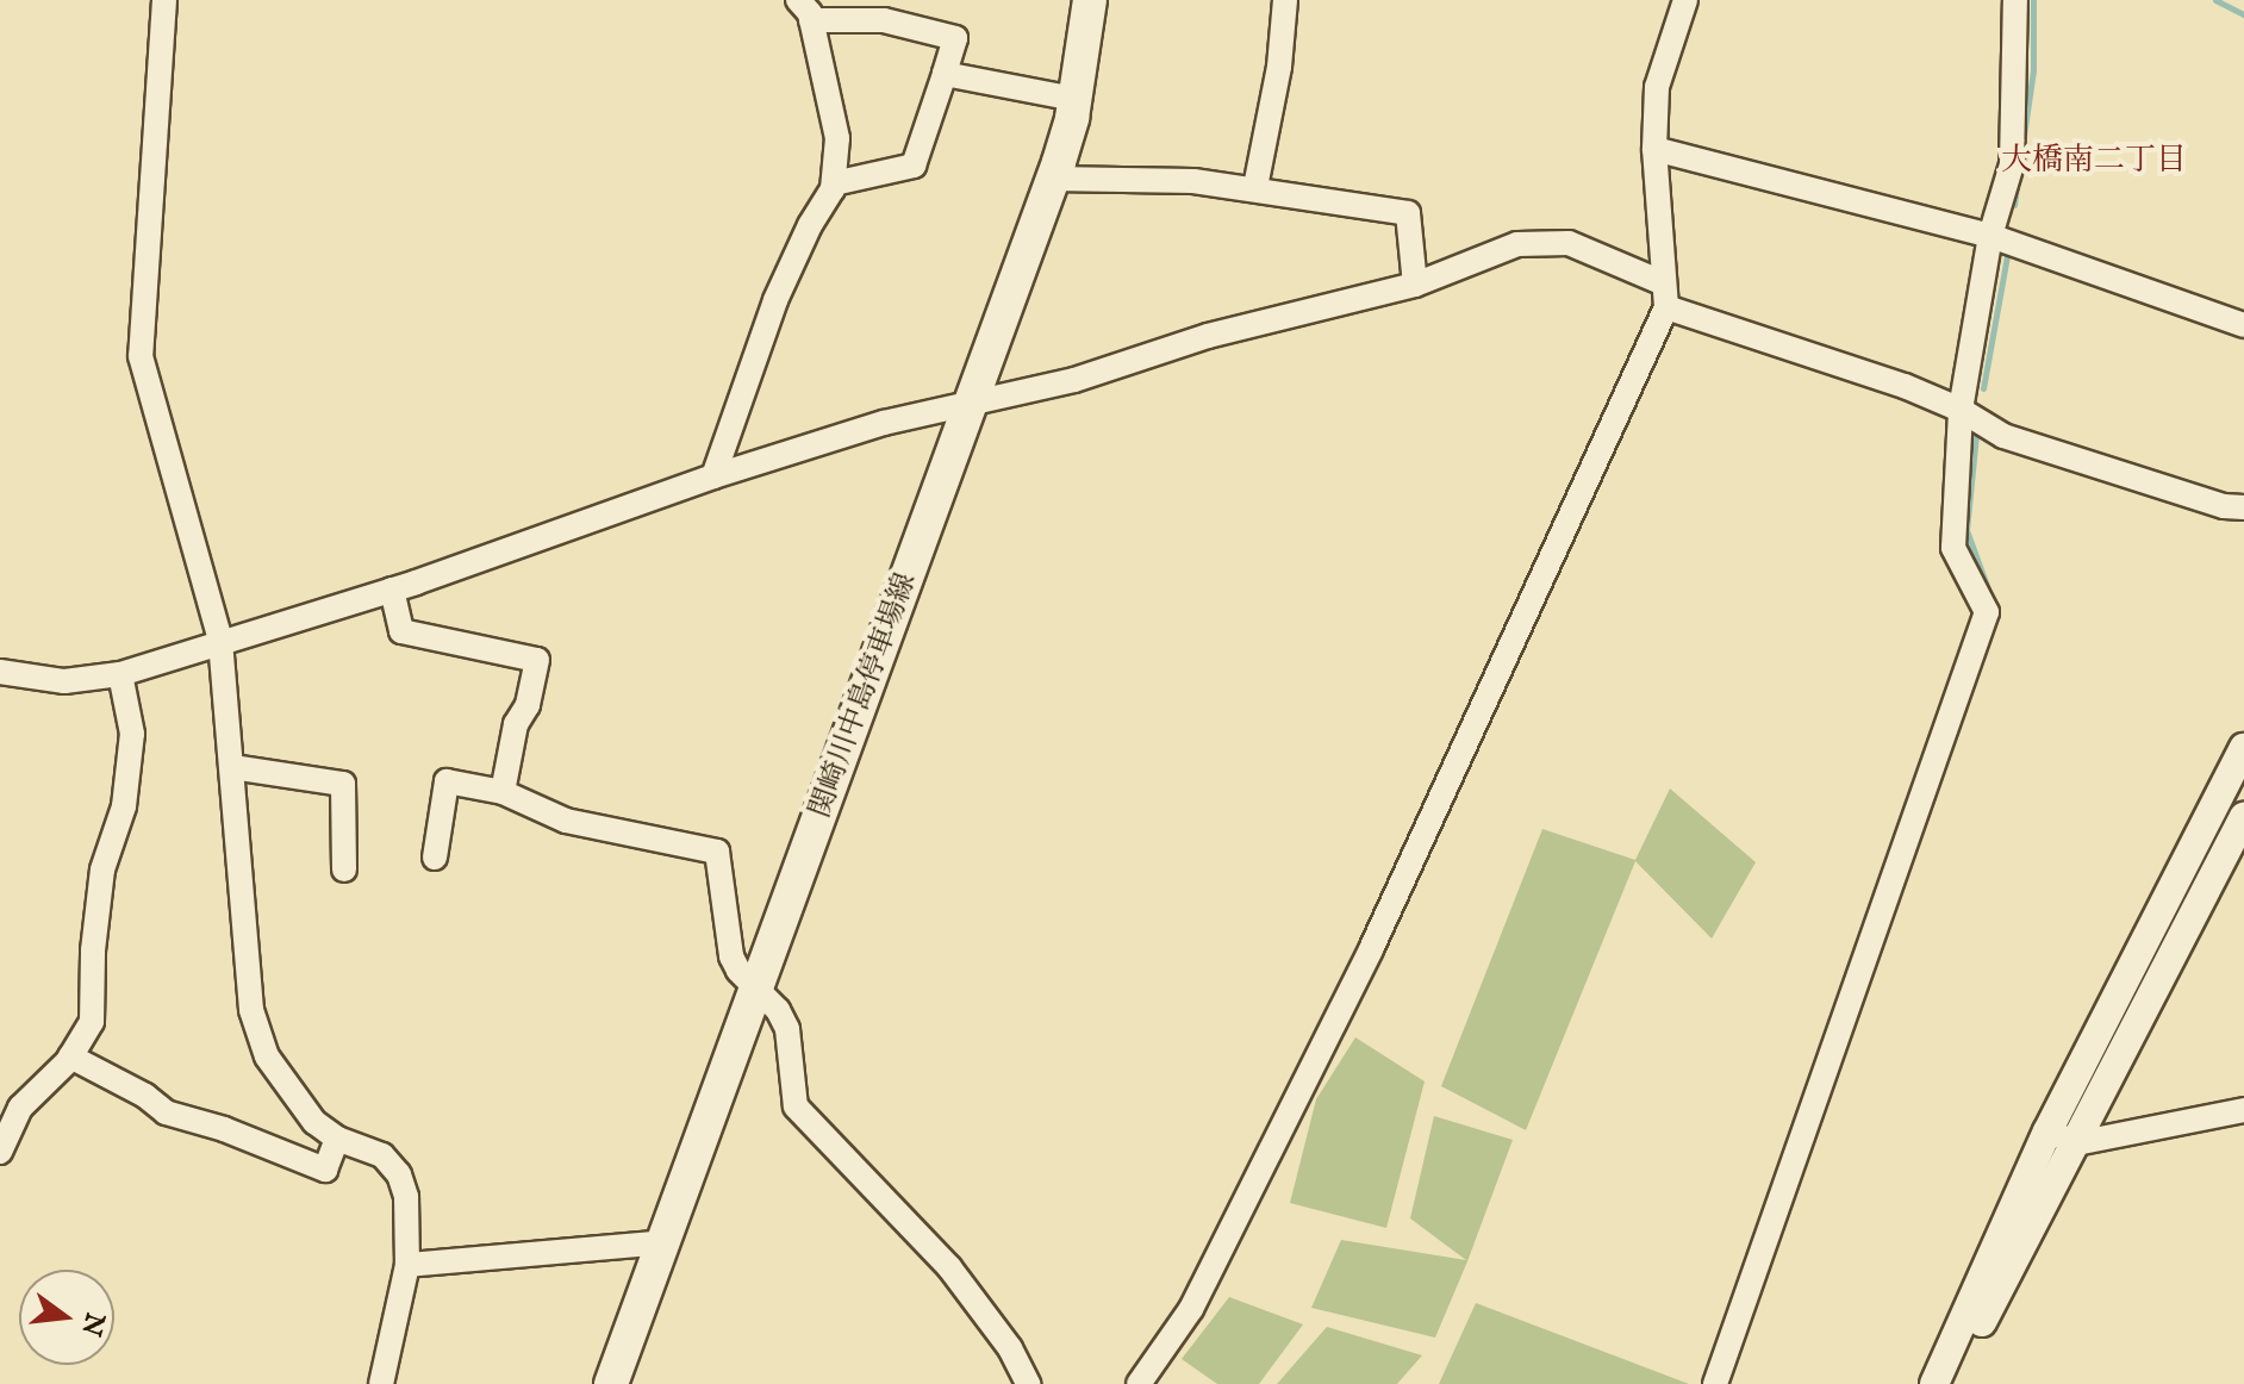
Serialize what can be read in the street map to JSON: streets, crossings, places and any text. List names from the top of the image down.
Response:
{
  "streets": {
    "main road": ["関崎川中島停車場線"]
  },
  "districts": ["大橋南二丁目"],
  "north": "right"
}
